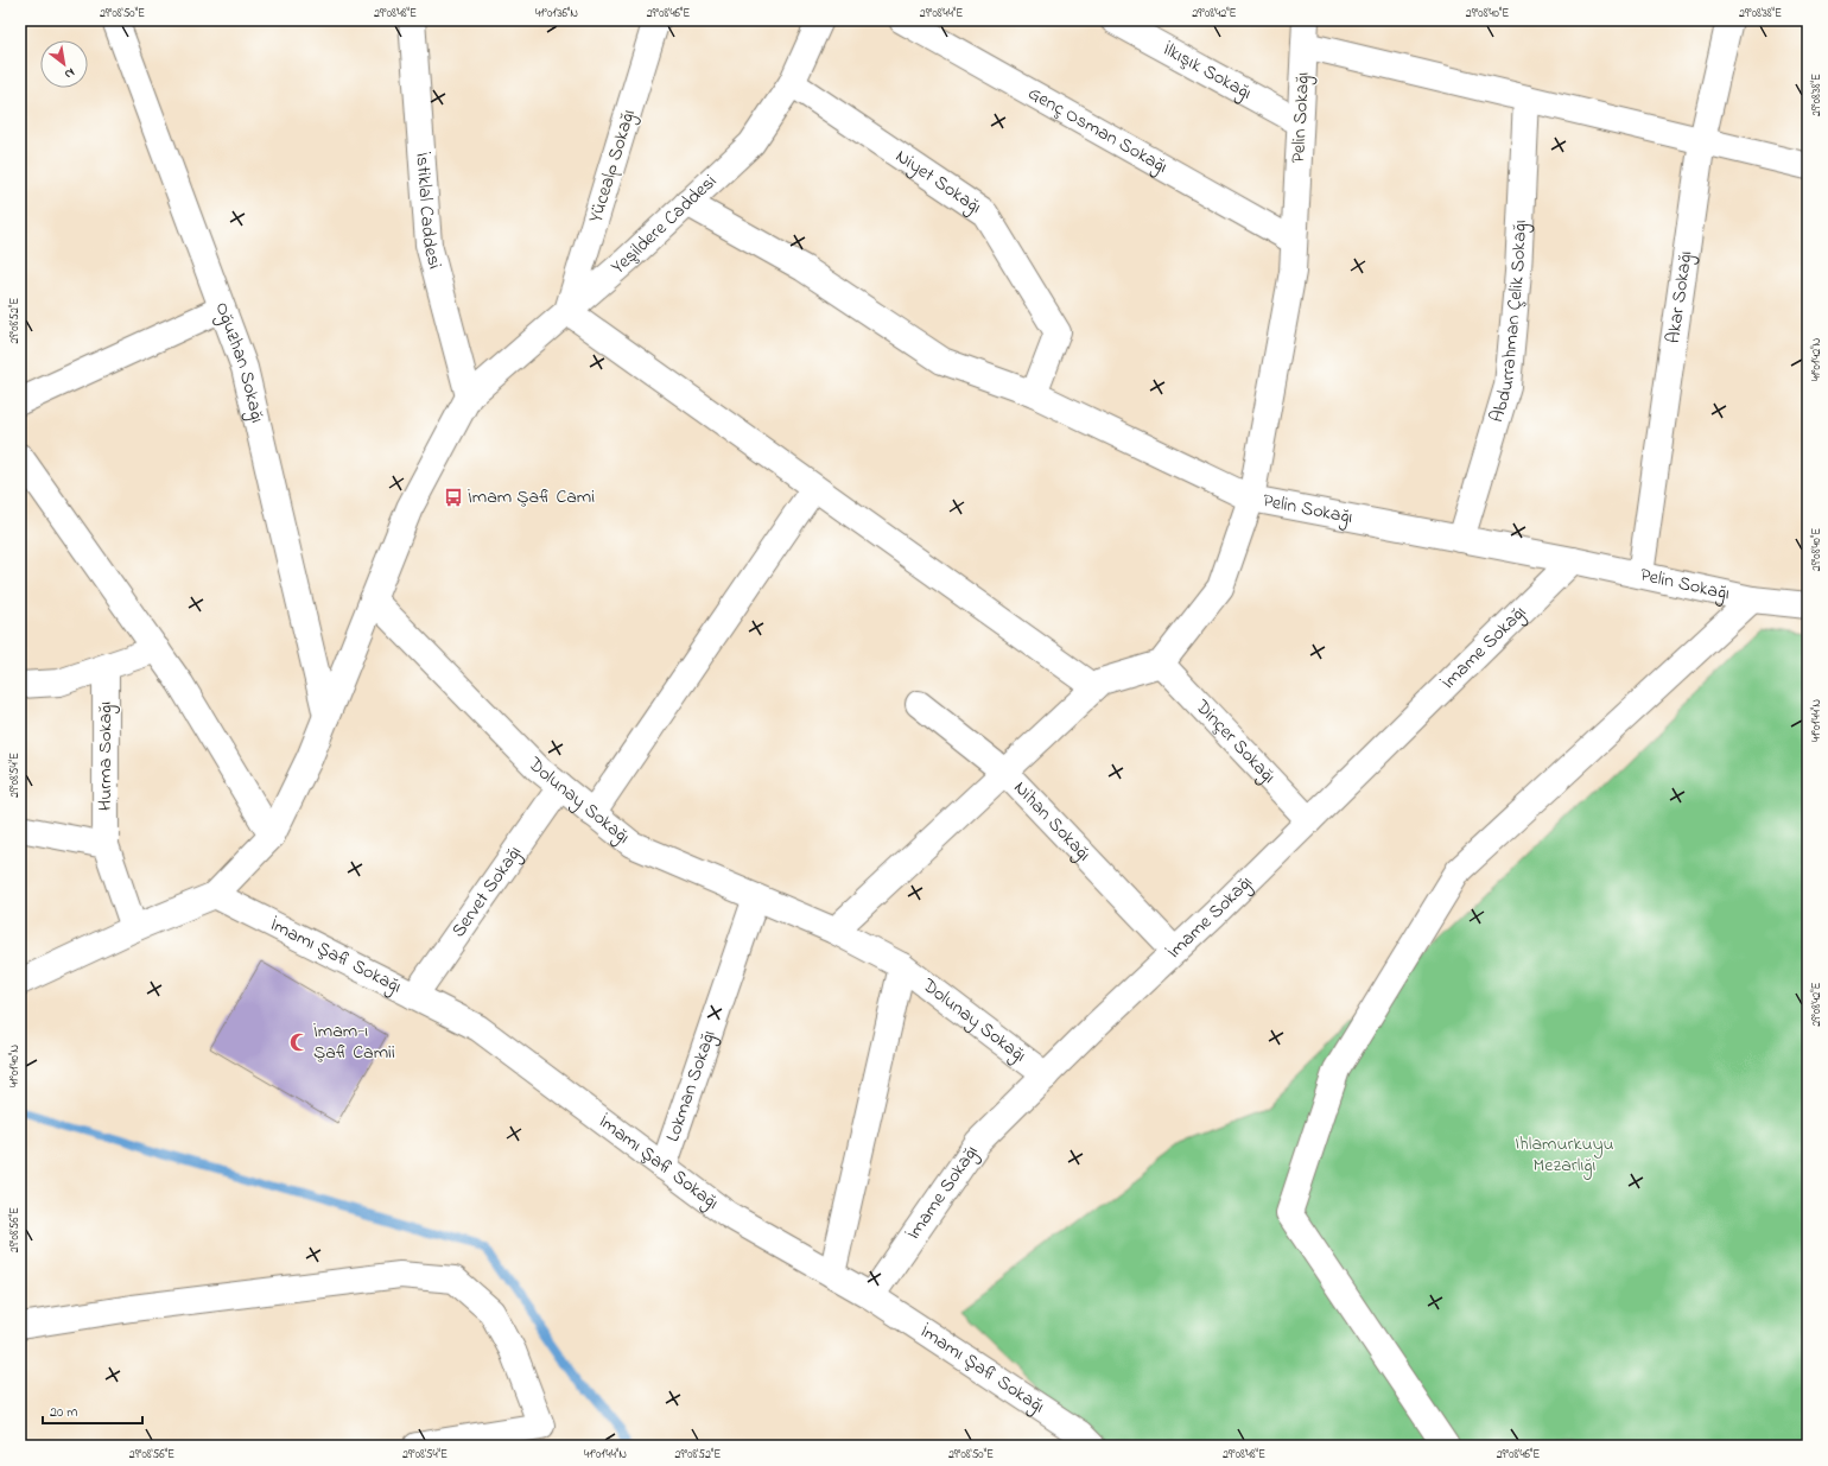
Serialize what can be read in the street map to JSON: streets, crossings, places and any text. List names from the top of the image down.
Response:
{
  "streets": {
    "street": [
      "İlkışık Sokağı",
      "Pelin Sokağı",
      "Genç Osman Sokağı",
      "Yücealp Sokağı",
      "Niyet Sokağı",
      "İstiklal Caddesi",
      "Yeşildere Caddesi",
      "Akar Sokağı",
      "Abdurrahman Çelik Sokağı",
      "Oğuzhan Sokağı",
      "İmame Sokağı",
      "Dinçer Sokağı",
      "Hurma Sokağı",
      "Dolunay Sokağı",
      "Nihan Sokağı",
      "Servet Sokağı",
      "İmamı Şafi Sokağı",
      "Lokman Sokağı"
    ]
  },
  "crossings": [
    ["İlkışık Sokağı", "Pelin Sokağı"],
    ["Pelin Sokağı", "Genç Osman Sokağı"],
    ["Pelin Sokağı", "Akar Sokağı"],
    ["Pelin Sokağı", "Abdurrahman Çelik Sokağı"],
    ["Pelin Sokağı", "İmame Sokağı"],
    ["Yücealp Sokağı", "Yeşildere Caddesi"],
    ["Niyet Sokağı", "Yeşildere Caddesi"],
    ["İstiklal Caddesi", "Yeşildere Caddesi"],
    ["İmame Sokağı", "Dinçer Sokağı"],
    ["İmame Sokağı", "Dolunay Sokağı"],
    ["İmame Sokağı", "Nihan Sokağı"],
    ["İmame Sokağı", "İmamı Şafi Sokağı"],
    ["Dolunay Sokağı", "Servet Sokağı"],
    ["Dolunay Sokağı", "Lokman Sokağı"],
    ["Servet Sokağı", "İmamı Şafi Sokağı"],
    ["İmamı Şafi Sokağı", "Lokman Sokağı"]
  ],
  "parks": ["Ihlamurkuyu Mezarlığı"],
  "places": {
    "bus stop": ["İmam Şafi Cami"],
    "mosque": ["İmam-ı Şafi Camii"]
  },
  "scale_bar": "20 m",
  "north": "bottom right",
  "coordinates": [
    "29°08'50\"E",
    "29°08'48\"E",
    "41°01'36\"N",
    "29°08'46\"E",
    "29°08'44\"E",
    "29°08'42\"E",
    "29°08'40\"E",
    "29°08'38\"E",
    "29°08'52\"E",
    "41°01'42\"N",
    "41°01'44\"N",
    "29°08'54\"E",
    "41°01'40\"N",
    "29°08'56\"E"
  ]
}
